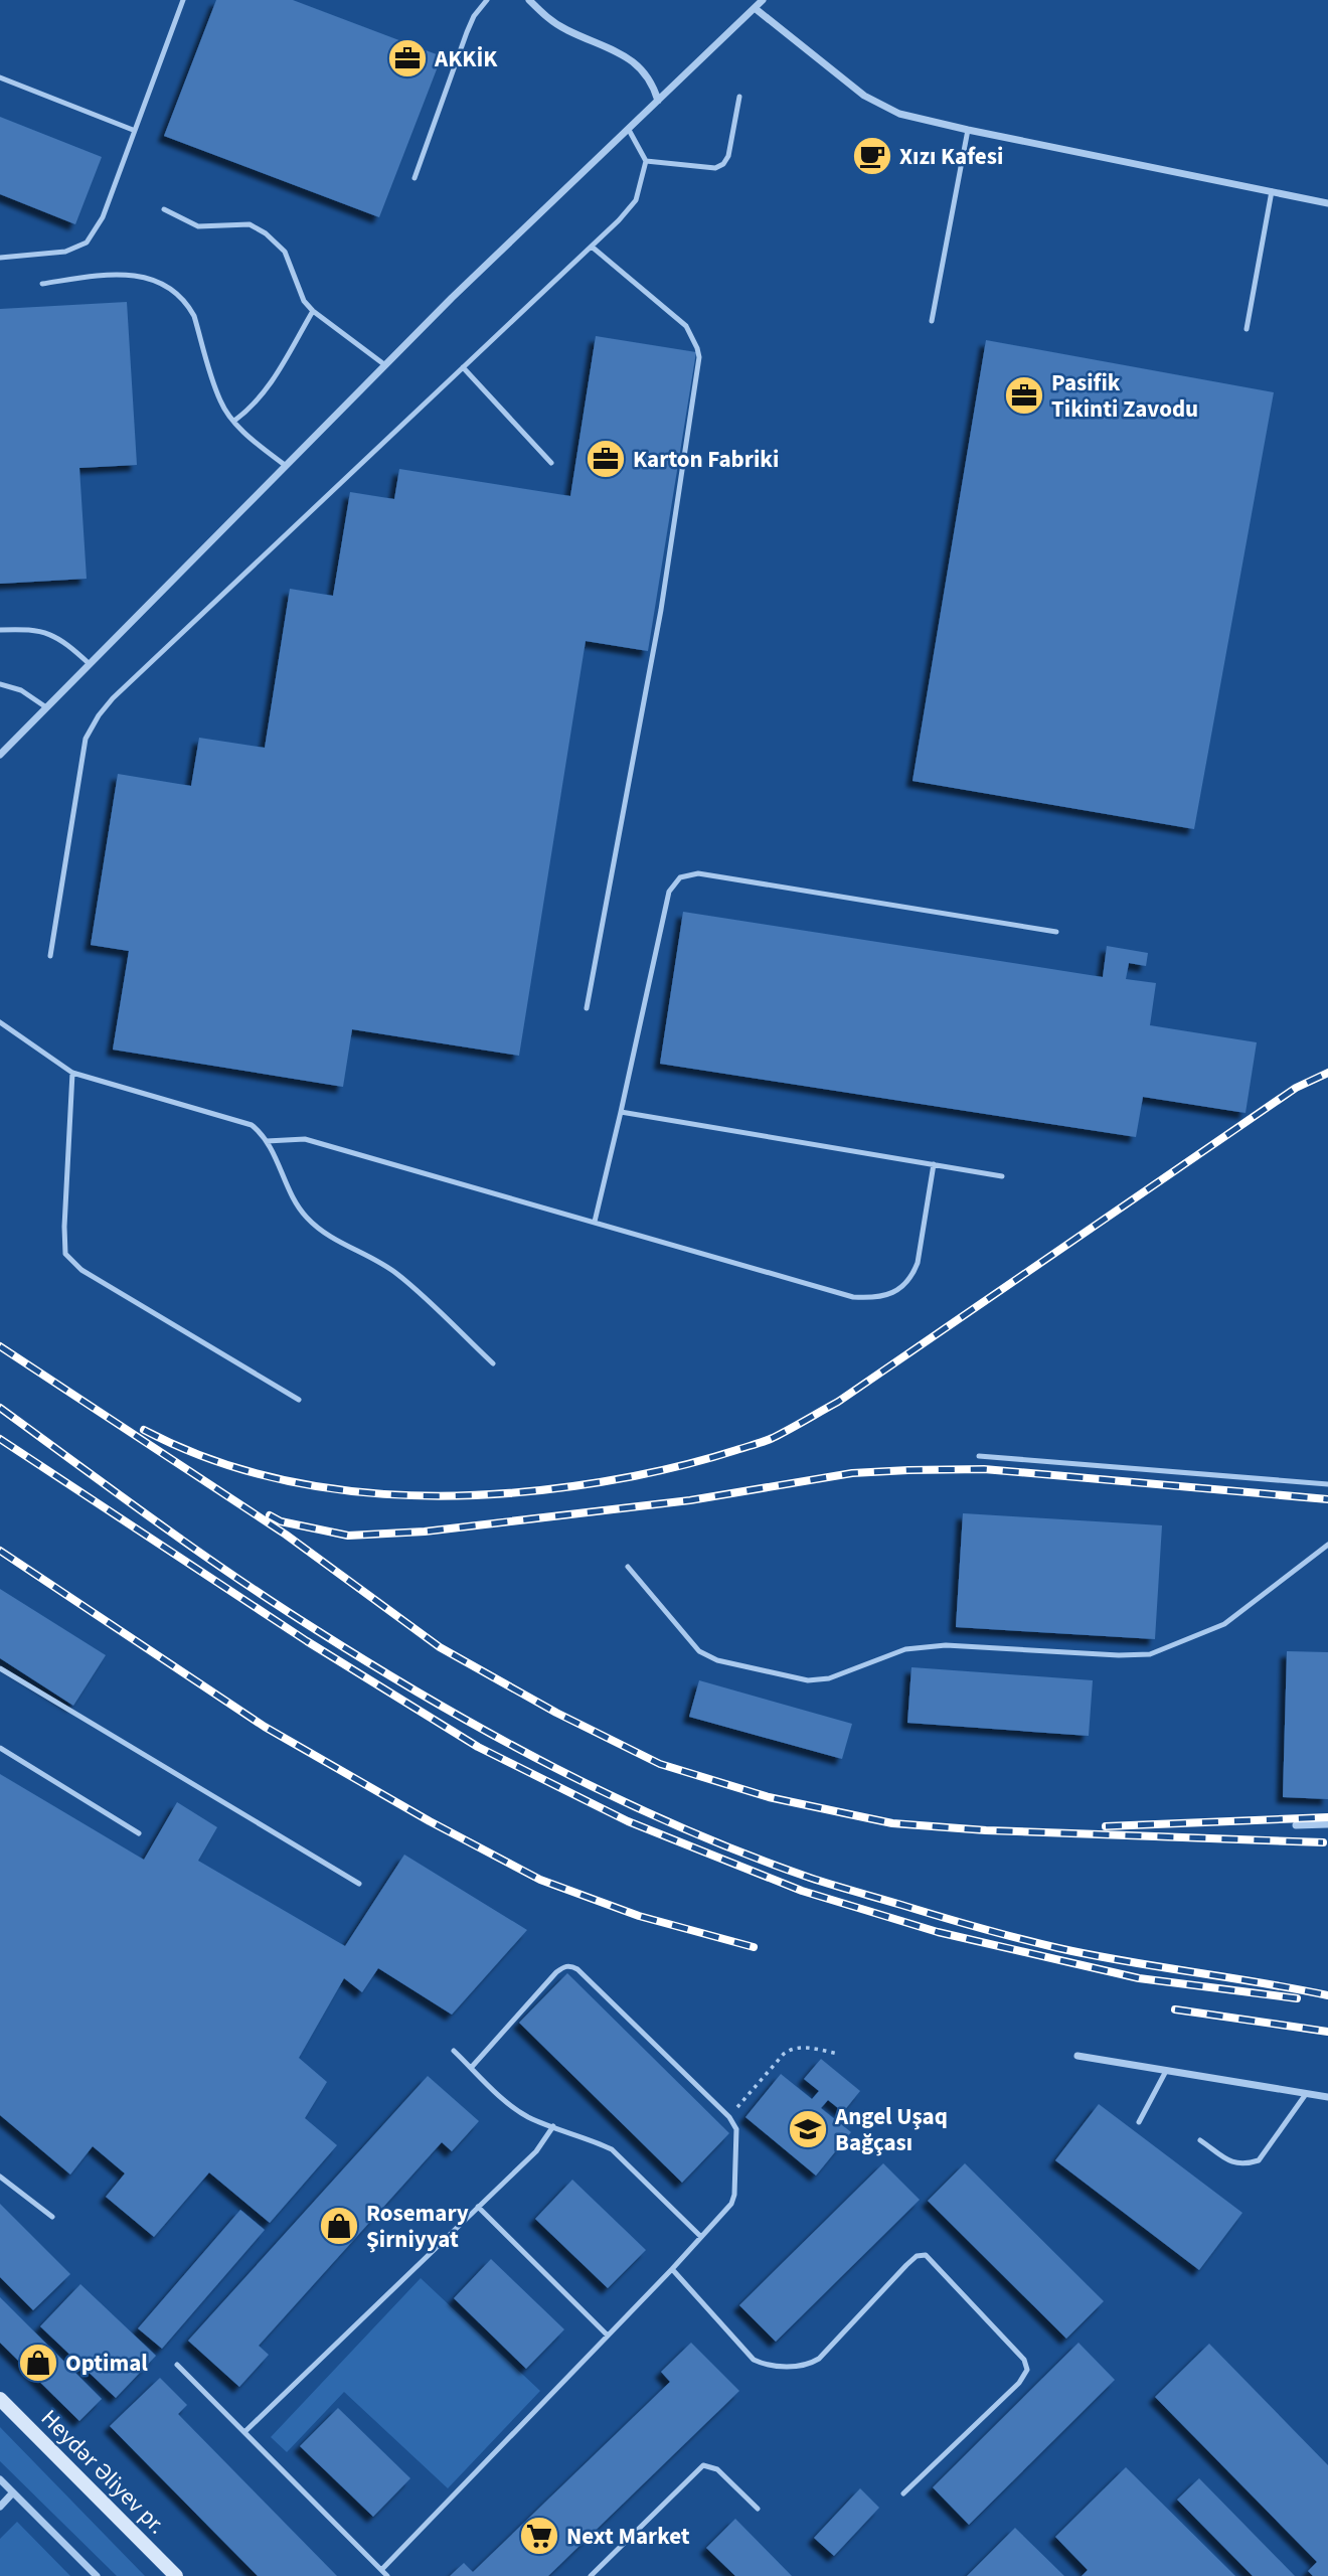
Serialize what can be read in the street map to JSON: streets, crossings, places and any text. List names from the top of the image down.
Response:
{
  "streets": {
    "main road": ["Heydər Əliyev pr."]
  },
  "places": {
    "office": ["AKKİK", "Pasifik Tikinti Zavodu", "Karton Fabriki"],
    "cafe": ["Xızı Kafesi"],
    "school or university": ["Angel Uşaq Bağçası"],
    "shop": ["Rosemary Şirniyyat", "Optimal"],
    "supermarket": ["Next Market"]
  }
}
